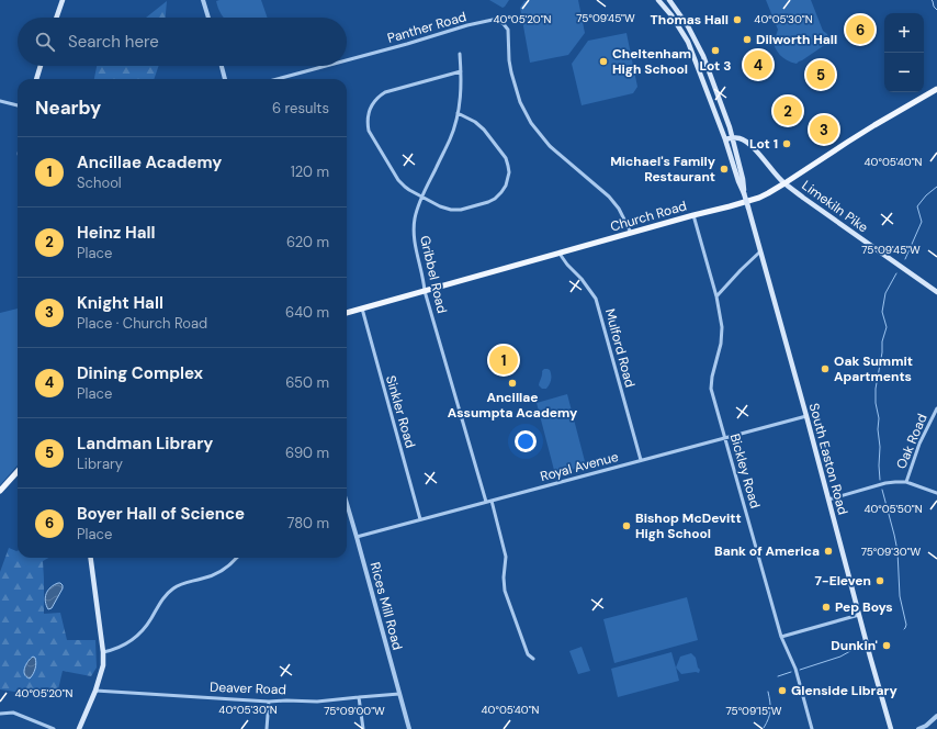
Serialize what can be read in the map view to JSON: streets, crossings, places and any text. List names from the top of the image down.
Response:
{
  "streets": {
    "main road": ["Limekiln Pike", "Church Road", "South Easton Road"],
    "street": [
      "Panther Road",
      "Gribbel Road",
      "Mulford Road",
      "Sinkler Road",
      "Oak Road",
      "Royal Avenue",
      "Bickley Road",
      "Rices Mill Road",
      "Deaver Road"
    ]
  },
  "crossings": [
    ["Panther Road", "Church Road"],
    ["Limekiln Pike", "Church Road"],
    ["Limekiln Pike", "South Easton Road"],
    ["Church Road", "Gribbel Road"],
    ["Church Road", "Mulford Road"],
    ["Church Road", "Sinkler Road"],
    ["Church Road", "Bickley Road"],
    ["Gribbel Road", "Royal Avenue"],
    ["Mulford Road", "Royal Avenue"],
    ["Sinkler Road", "Royal Avenue"],
    ["South Easton Road", "Royal Avenue"],
    ["Royal Avenue", "Bickley Road"],
    ["Royal Avenue", "Rices Mill Road"],
    ["Rices Mill Road", "Deaver Road"]
  ],
  "places": [
    "Thomas Hall",
    "Dilworth Hall",
    "Lot 3",
    "Cheltenham High School",
    "Lot 1",
    "Michael's Family Restaurant",
    "Oak Summit Apartments",
    "Ancillae Assumpta Academy",
    "Bishop McDevitt High School",
    "Bank of America",
    "7-Eleven",
    "Pep Boys",
    "Dunkin'",
    "Glenside Library"
  ],
  "page": {
    "map_buttons": ["+", "−"],
    "pins": [
      "6",
      "4",
      "5",
      "2",
      "3",
      "1"
    ],
    "search": "Search here",
    "heading": ["Nearby", "6 results"],
    "list": [
      {
        "mark": "1",
        "name": "Ancillae Academy",
        "note": "School",
        "value": "120 m"
      },
      {
        "mark": "2",
        "name": "Heinz Hall",
        "note": "Place",
        "value": "620 m"
      },
      {
        "mark": "3",
        "name": "Knight Hall",
        "note": "Place · Church Road",
        "value": "640 m"
      },
      {
        "mark": "4",
        "name": "Dining Complex",
        "note": "Place",
        "value": "650 m"
      },
      {
        "mark": "5",
        "name": "Landman Library",
        "note": "Library",
        "value": "690 m"
      },
      {
        "mark": "6",
        "name": "Boyer Hall of Science",
        "note": "Place",
        "value": "780 m"
      }
    ]
  },
  "coordinates": [
    "75°09'45\"W",
    "40°05'20\"N",
    "40°05'30\"N",
    "40°05'40\"N",
    "40°05'50\"N",
    "75°09'30\"W",
    "75°09'00\"W",
    "75°09'15\"W"
  ]
}
